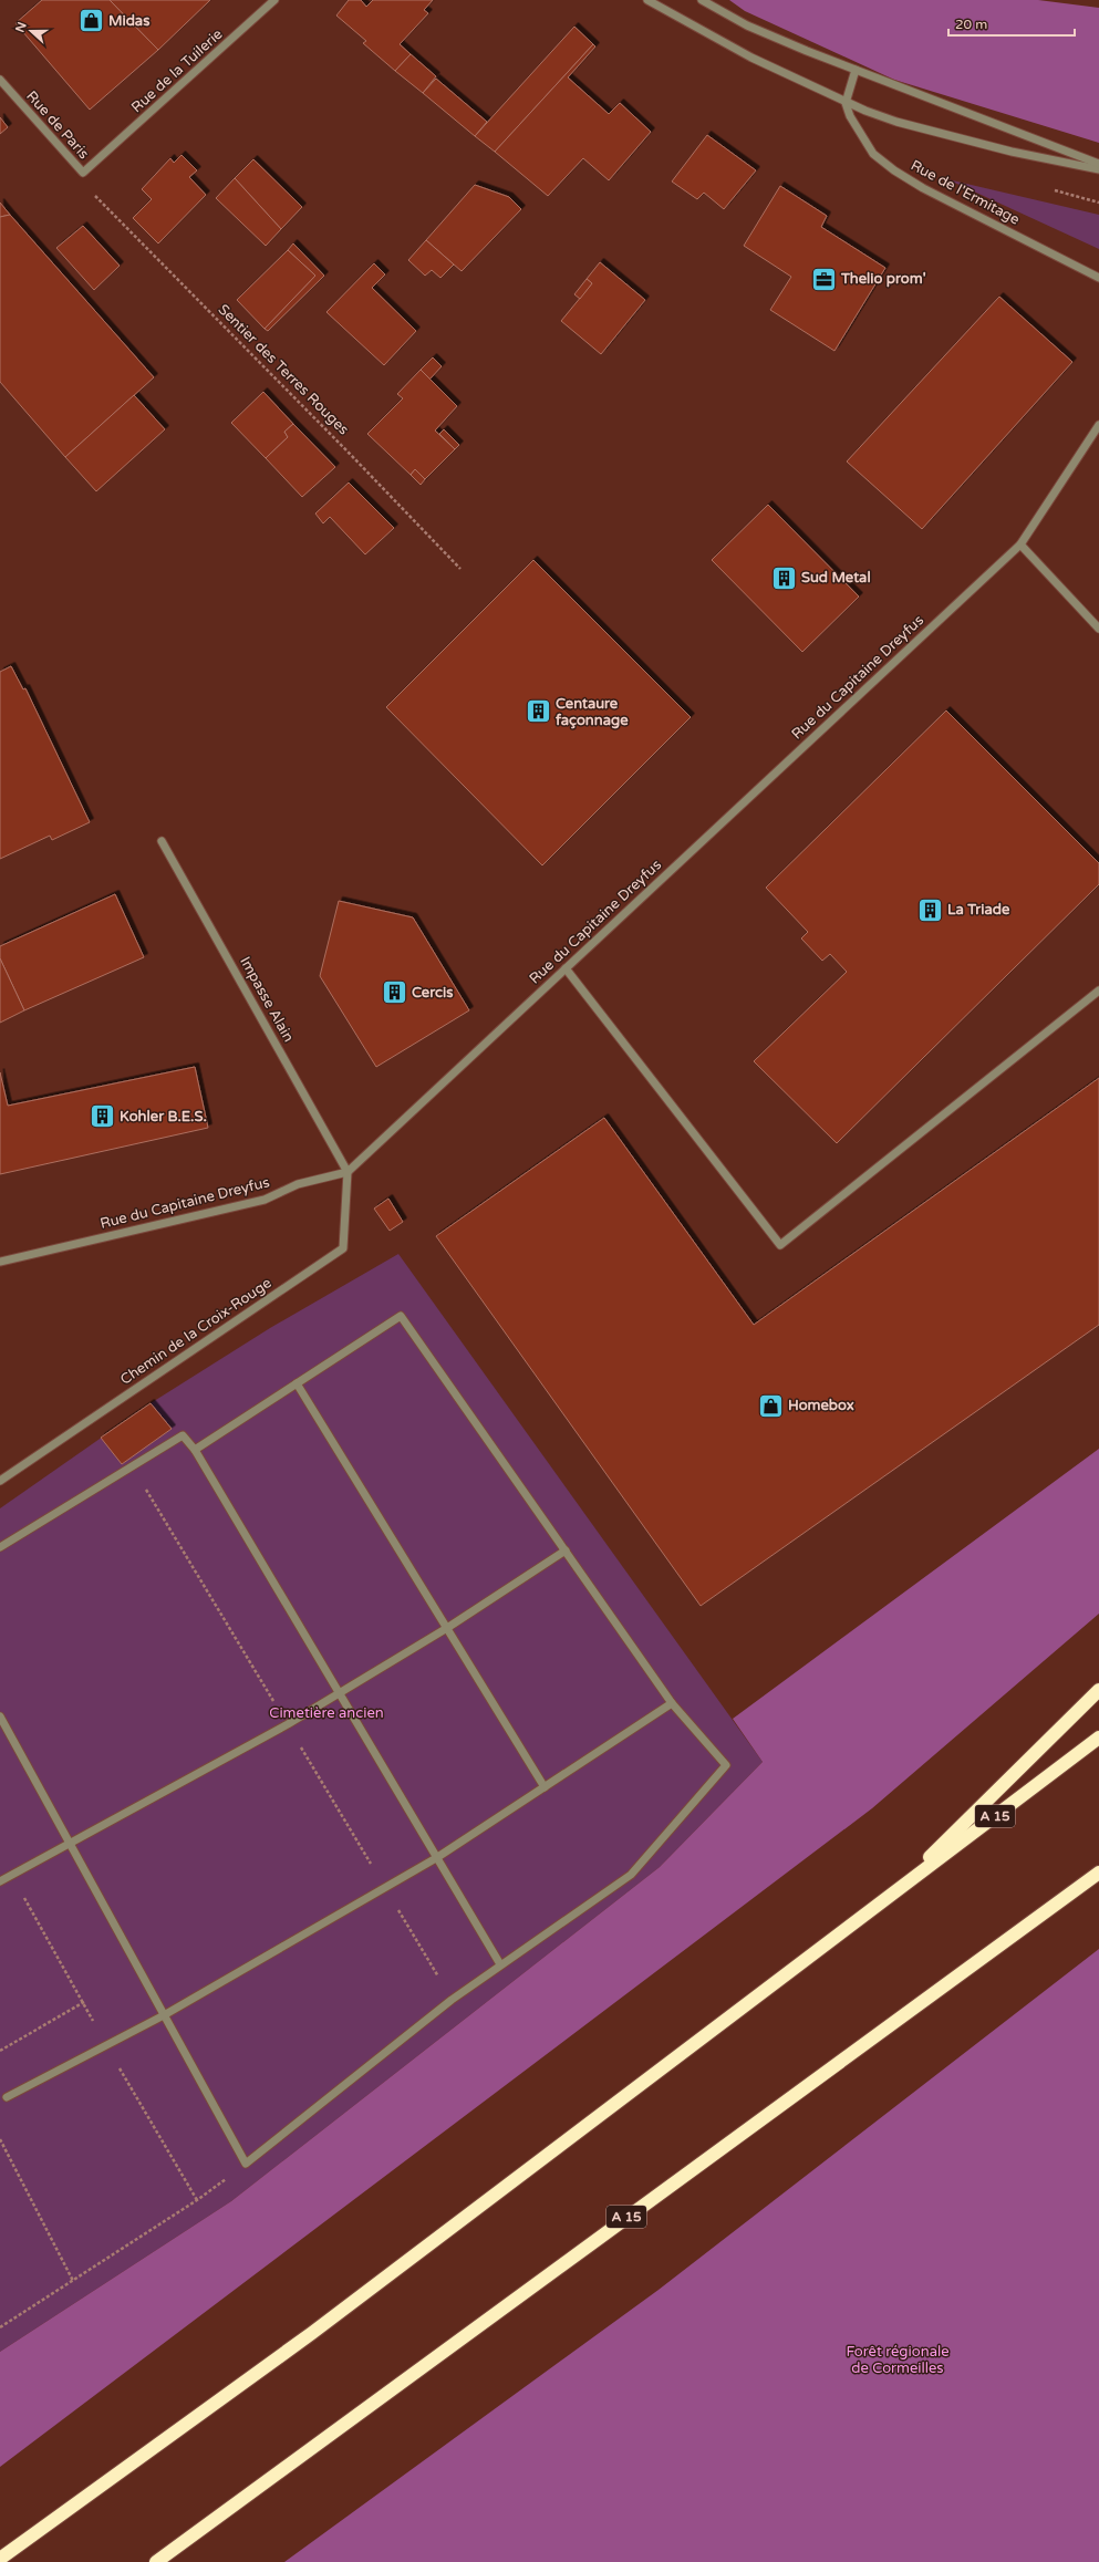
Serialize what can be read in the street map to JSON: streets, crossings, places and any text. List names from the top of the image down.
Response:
{
  "streets": {
    "highway": ["A 15"],
    "street": [
      "Rue de la Tuilerie",
      "Rue de Paris",
      "Rue de l'Ermitage",
      "Rue du Capitaine Dreyfus",
      "Impasse Alain",
      "Chemin de la Croix-Rouge"
    ],
    "path": ["Sentier des Terres Rouges"]
  },
  "crossings": [
    ["Rue de la Tuilerie", "Rue de Paris"],
    ["Rue du Capitaine Dreyfus", "Impasse Alain"],
    ["Rue du Capitaine Dreyfus", "Chemin de la Croix-Rouge"],
    ["Impasse Alain", "Chemin de la Croix-Rouge"]
  ],
  "parks": ["Cimetière ancien", "Forêt régionale de Cormeilles"],
  "places": {
    "shop": ["Midas", "Homebox"],
    "office": ["Thelio prom'"],
    "building": [
      "Sud Metal",
      "Centaure façonnage",
      "La Triade",
      "Cercis",
      "Kohler B.E.S."
    ]
  },
  "scale_bar": "20 m",
  "north": "left"
}
